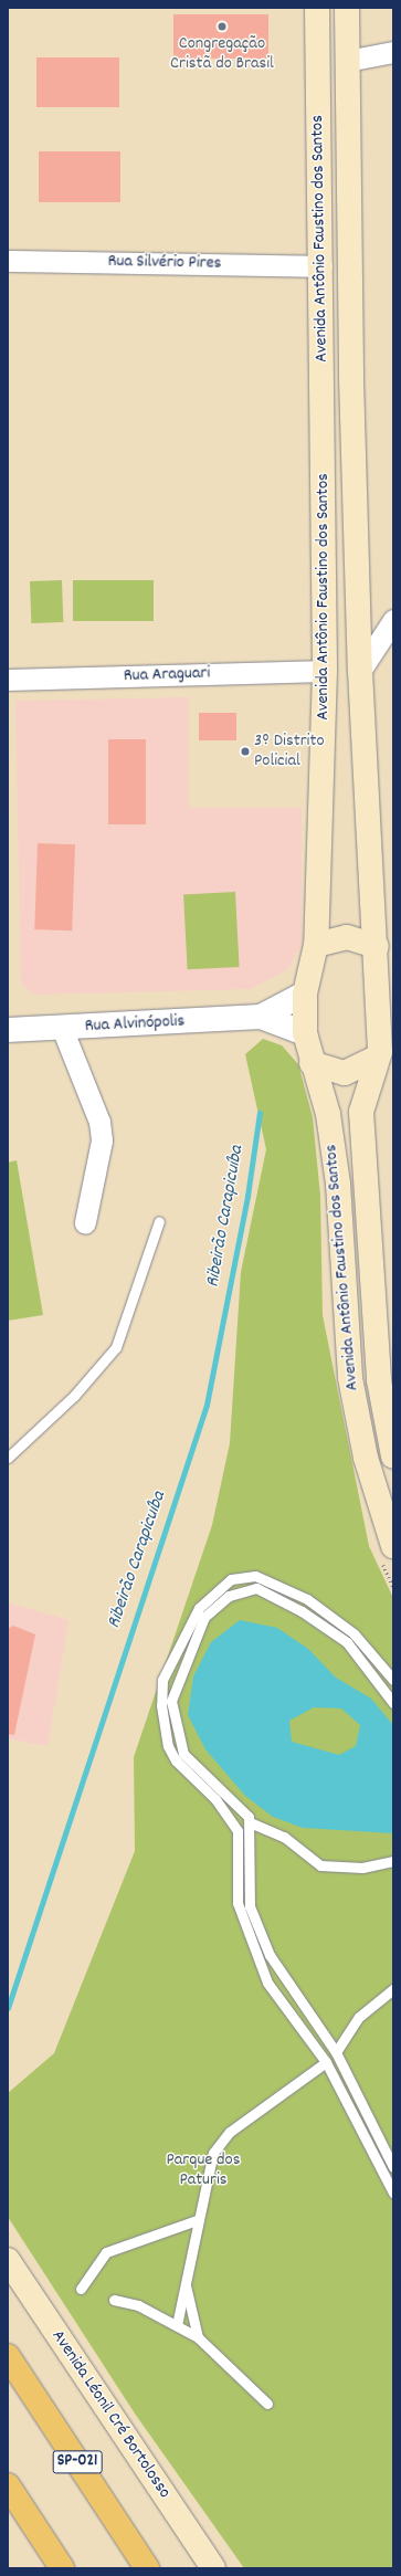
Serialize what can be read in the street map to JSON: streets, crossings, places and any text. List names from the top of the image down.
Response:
{
  "streets": {
    "highway": ["SP-021"],
    "main road": ["Avenida Antônio Faustino dos Santos", "Avenida Léonil Cré Bortolosso"],
    "street": ["Rua Silvério Pires", "Rua Araguari", "Rua Alvinópolis"]
  },
  "crossings": [
    ["Avenida Antônio Faustino dos Santos", "Rua Silvério Pires"],
    ["Avenida Antônio Faustino dos Santos", "Rua Araguari"],
    ["Avenida Antônio Faustino dos Santos", "Rua Alvinópolis"]
  ],
  "water": ["Ribeirão Carapicuíba"],
  "parks": ["Parque dos Paturis"],
  "places": ["Congregação Cristã do Brasil", "3º Distrito Policial"]
}
